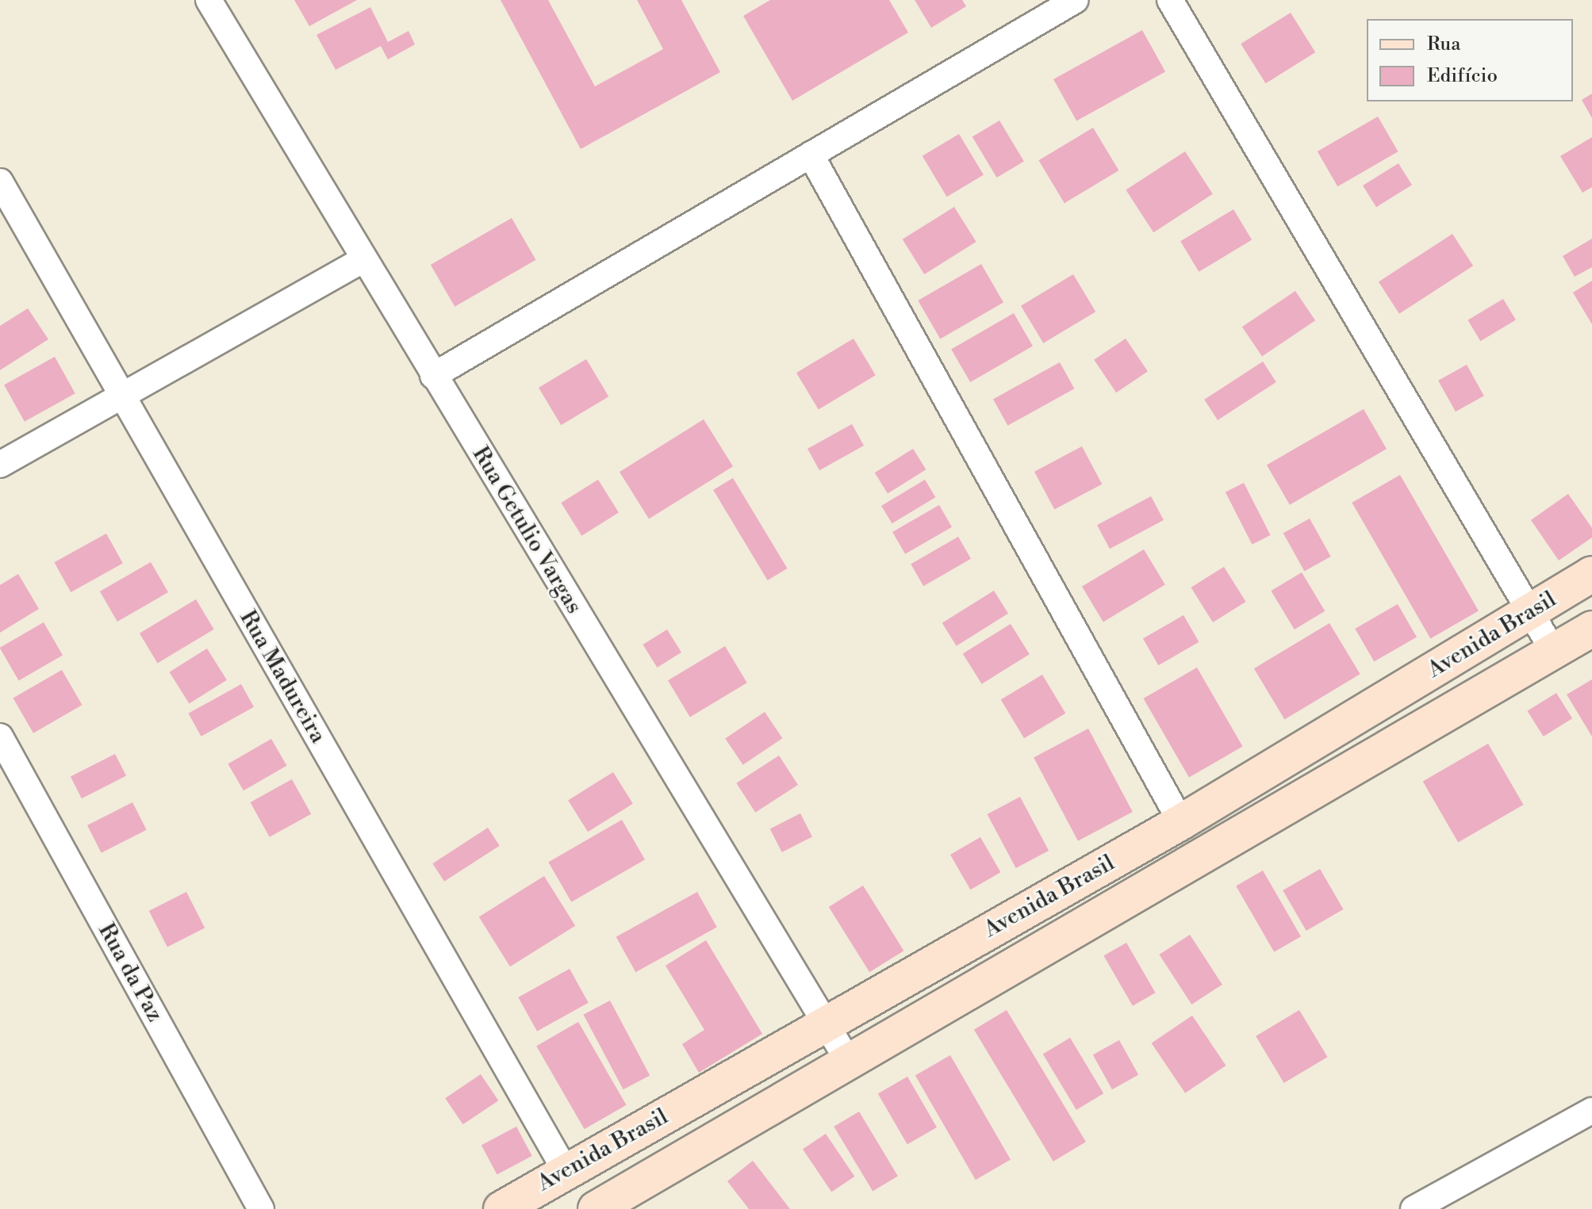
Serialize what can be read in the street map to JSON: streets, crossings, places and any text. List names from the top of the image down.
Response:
{
  "streets": {
    "street": [
      "Rua Getulio Vargas",
      "Avenida Brasil",
      "Rua Madureira",
      "Rua da Paz"
    ]
  },
  "crossings": [
    ["Rua Getulio Vargas", "Avenida Brasil"],
    ["Avenida Brasil", "Rua Madureira"]
  ],
  "legend": ["Rua", "Edifício"]
}
